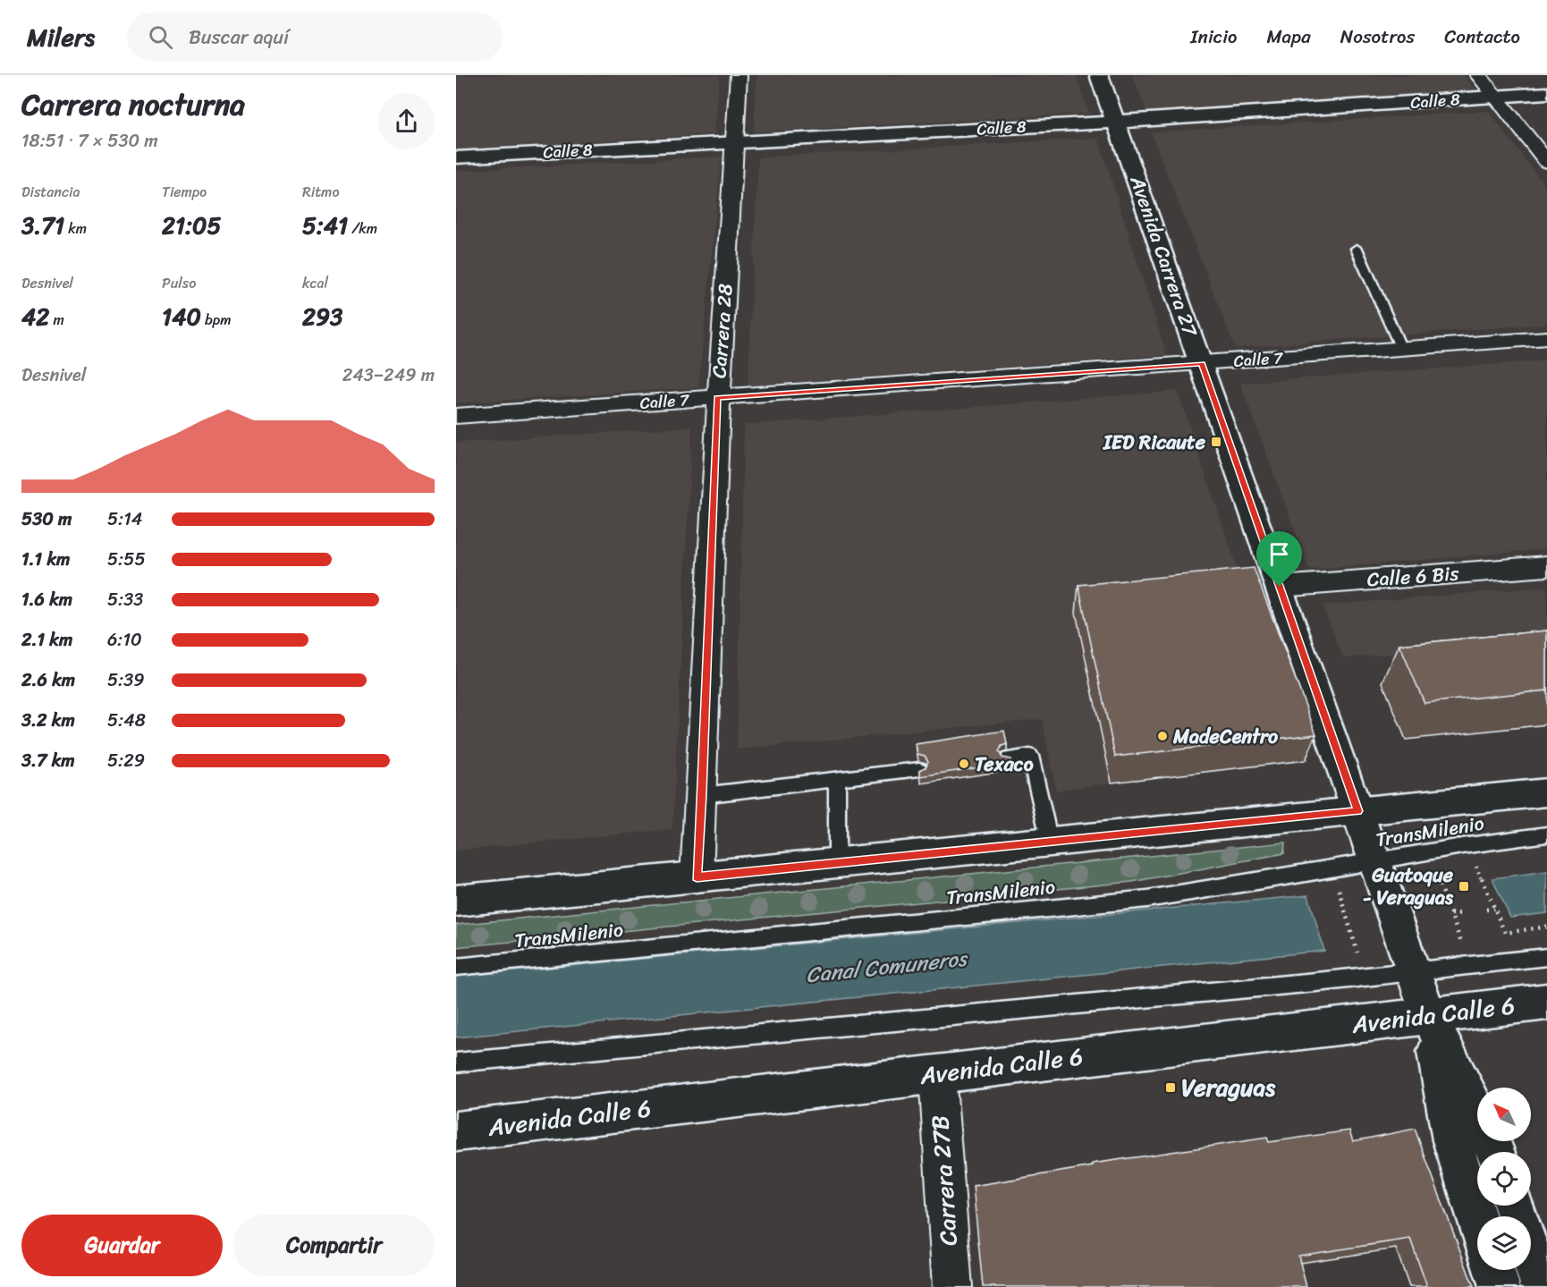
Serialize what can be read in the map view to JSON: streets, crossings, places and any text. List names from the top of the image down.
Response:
{
  "streets": {
    "main road": ["Calle 8", "Avenida Carrera 27", "Avenida Calle 6"],
    "street": [
      "Carrera 28",
      "Calle 7",
      "Calle 6 Bis",
      "Carrera 27B"
    ],
    "lane": ["TransMilenio"]
  },
  "crossings": [
    ["Calle 8", "Avenida Carrera 27"],
    ["Calle 8", "Carrera 28"],
    ["Avenida Carrera 27", "Calle 7"],
    ["Avenida Carrera 27", "Calle 6 Bis"],
    ["Avenida Carrera 27", "TransMilenio"],
    ["Avenida Carrera 27", "Avenida Calle 6"],
    ["Carrera 28", "Calle 7"],
    ["Avenida Calle 6", "Carrera 27B"]
  ],
  "water": ["Canal Comuneros"],
  "places": {
    "transit": ["IED Ricaute", "Guatoque - Veraguas", "Veraguas"],
    "other": ["MadeCentro", "Texaco"]
  },
  "north": "top left",
  "page": {
    "header": "Milers",
    "search": "Buscar aquí",
    "nav": [
      "Inicio",
      "Mapa",
      "Nosotros",
      "Contacto"
    ],
    "heading": ["Carrera nocturna", "18:51 · 7 × 530 m"],
    "stats": [
      ["Distancia", "3.71 km"],
      ["Tiempo", "21:05"],
      ["Ritmo", "5:41 /km"],
      ["Desnivel", "42 m"],
      ["Pulso", "140 bpm"],
      ["kcal", "293"]
    ],
    "chart": ["Desnivel", "243–249 m"],
    "list": [
      {
        "name": "530 m",
        "note": "5:14"
      },
      {
        "name": "1.1 km",
        "note": "5:55"
      },
      {
        "name": "1.6 km",
        "note": "5:33"
      },
      {
        "name": "2.1 km",
        "note": "6:10"
      },
      {
        "name": "2.6 km",
        "note": "5:39"
      },
      {
        "name": "3.2 km",
        "note": "5:48"
      },
      {
        "name": "3.7 km",
        "note": "5:29"
      }
    ],
    "buttons": ["Guardar", "Compartir"]
  }
}
